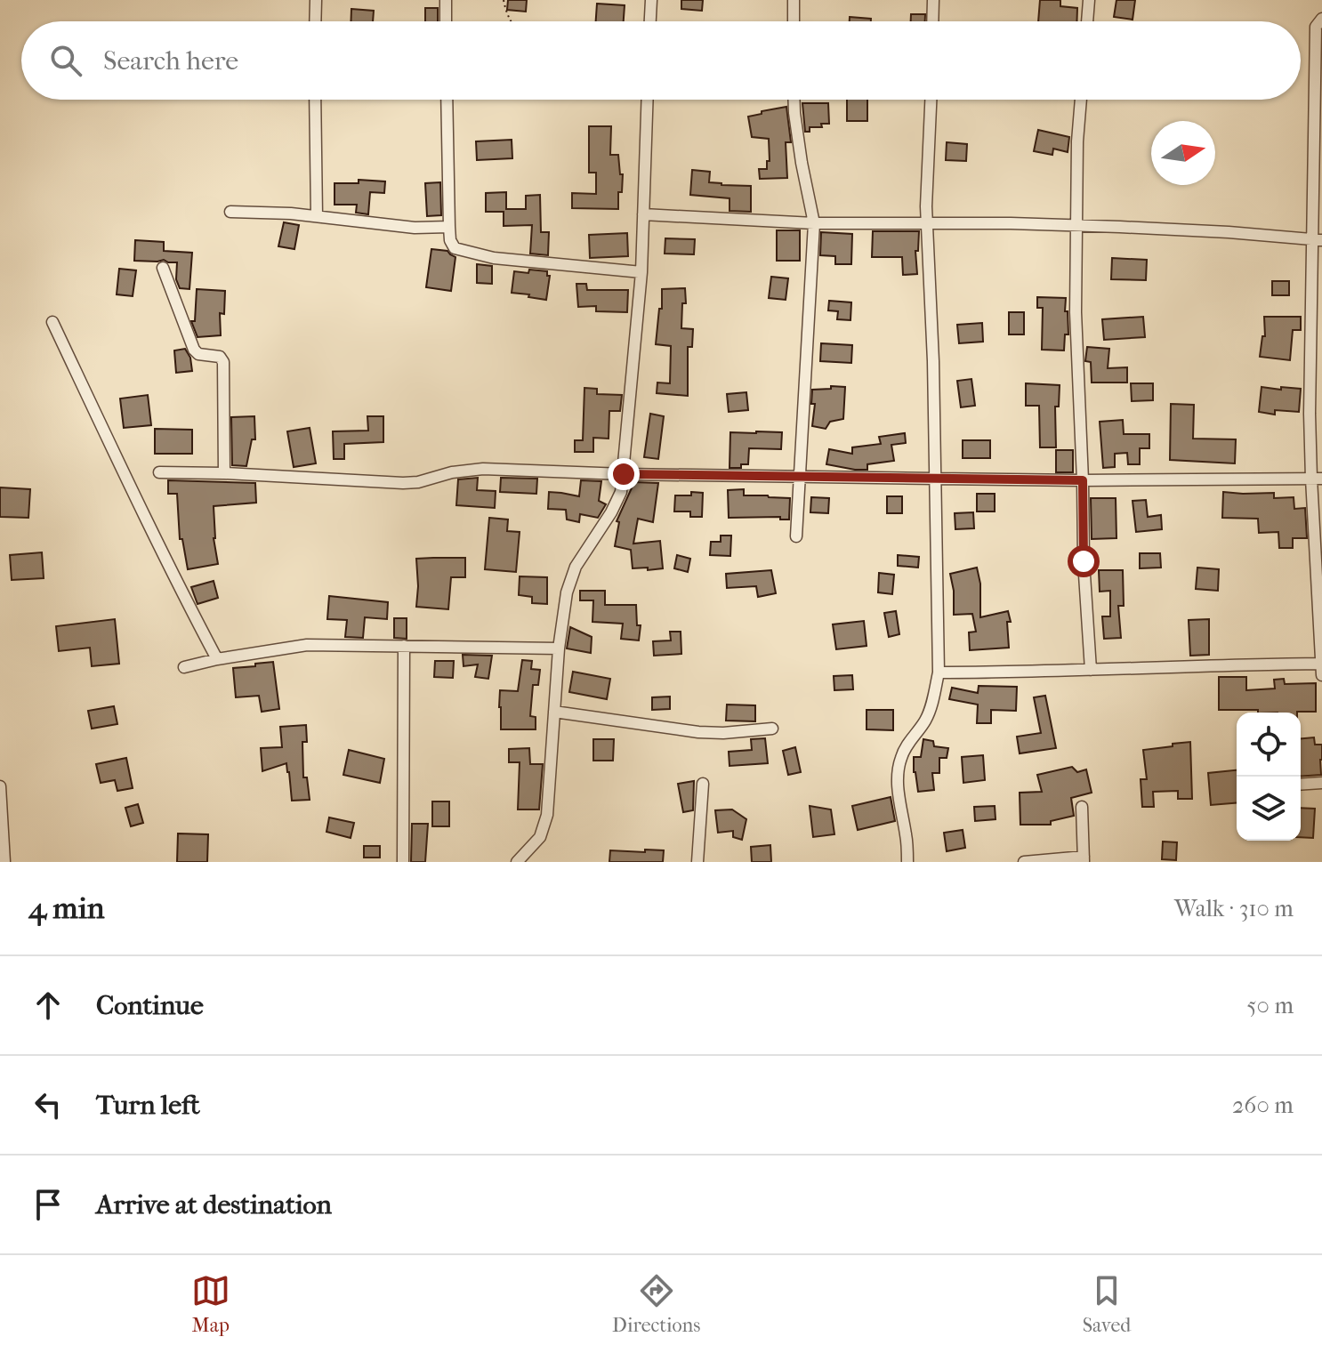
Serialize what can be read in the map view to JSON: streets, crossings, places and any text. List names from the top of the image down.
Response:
{
  "north": "right",
  "page": {
    "search": "Search here",
    "heading": ["4 min", "Walk · 310 m"],
    "list": [
      ["Continue", "50 m"],
      ["Turn left", "260 m"],
      "Arrive at destination"
    ],
    "nav": ["Map", "Directions", "Saved"]
  }
}
